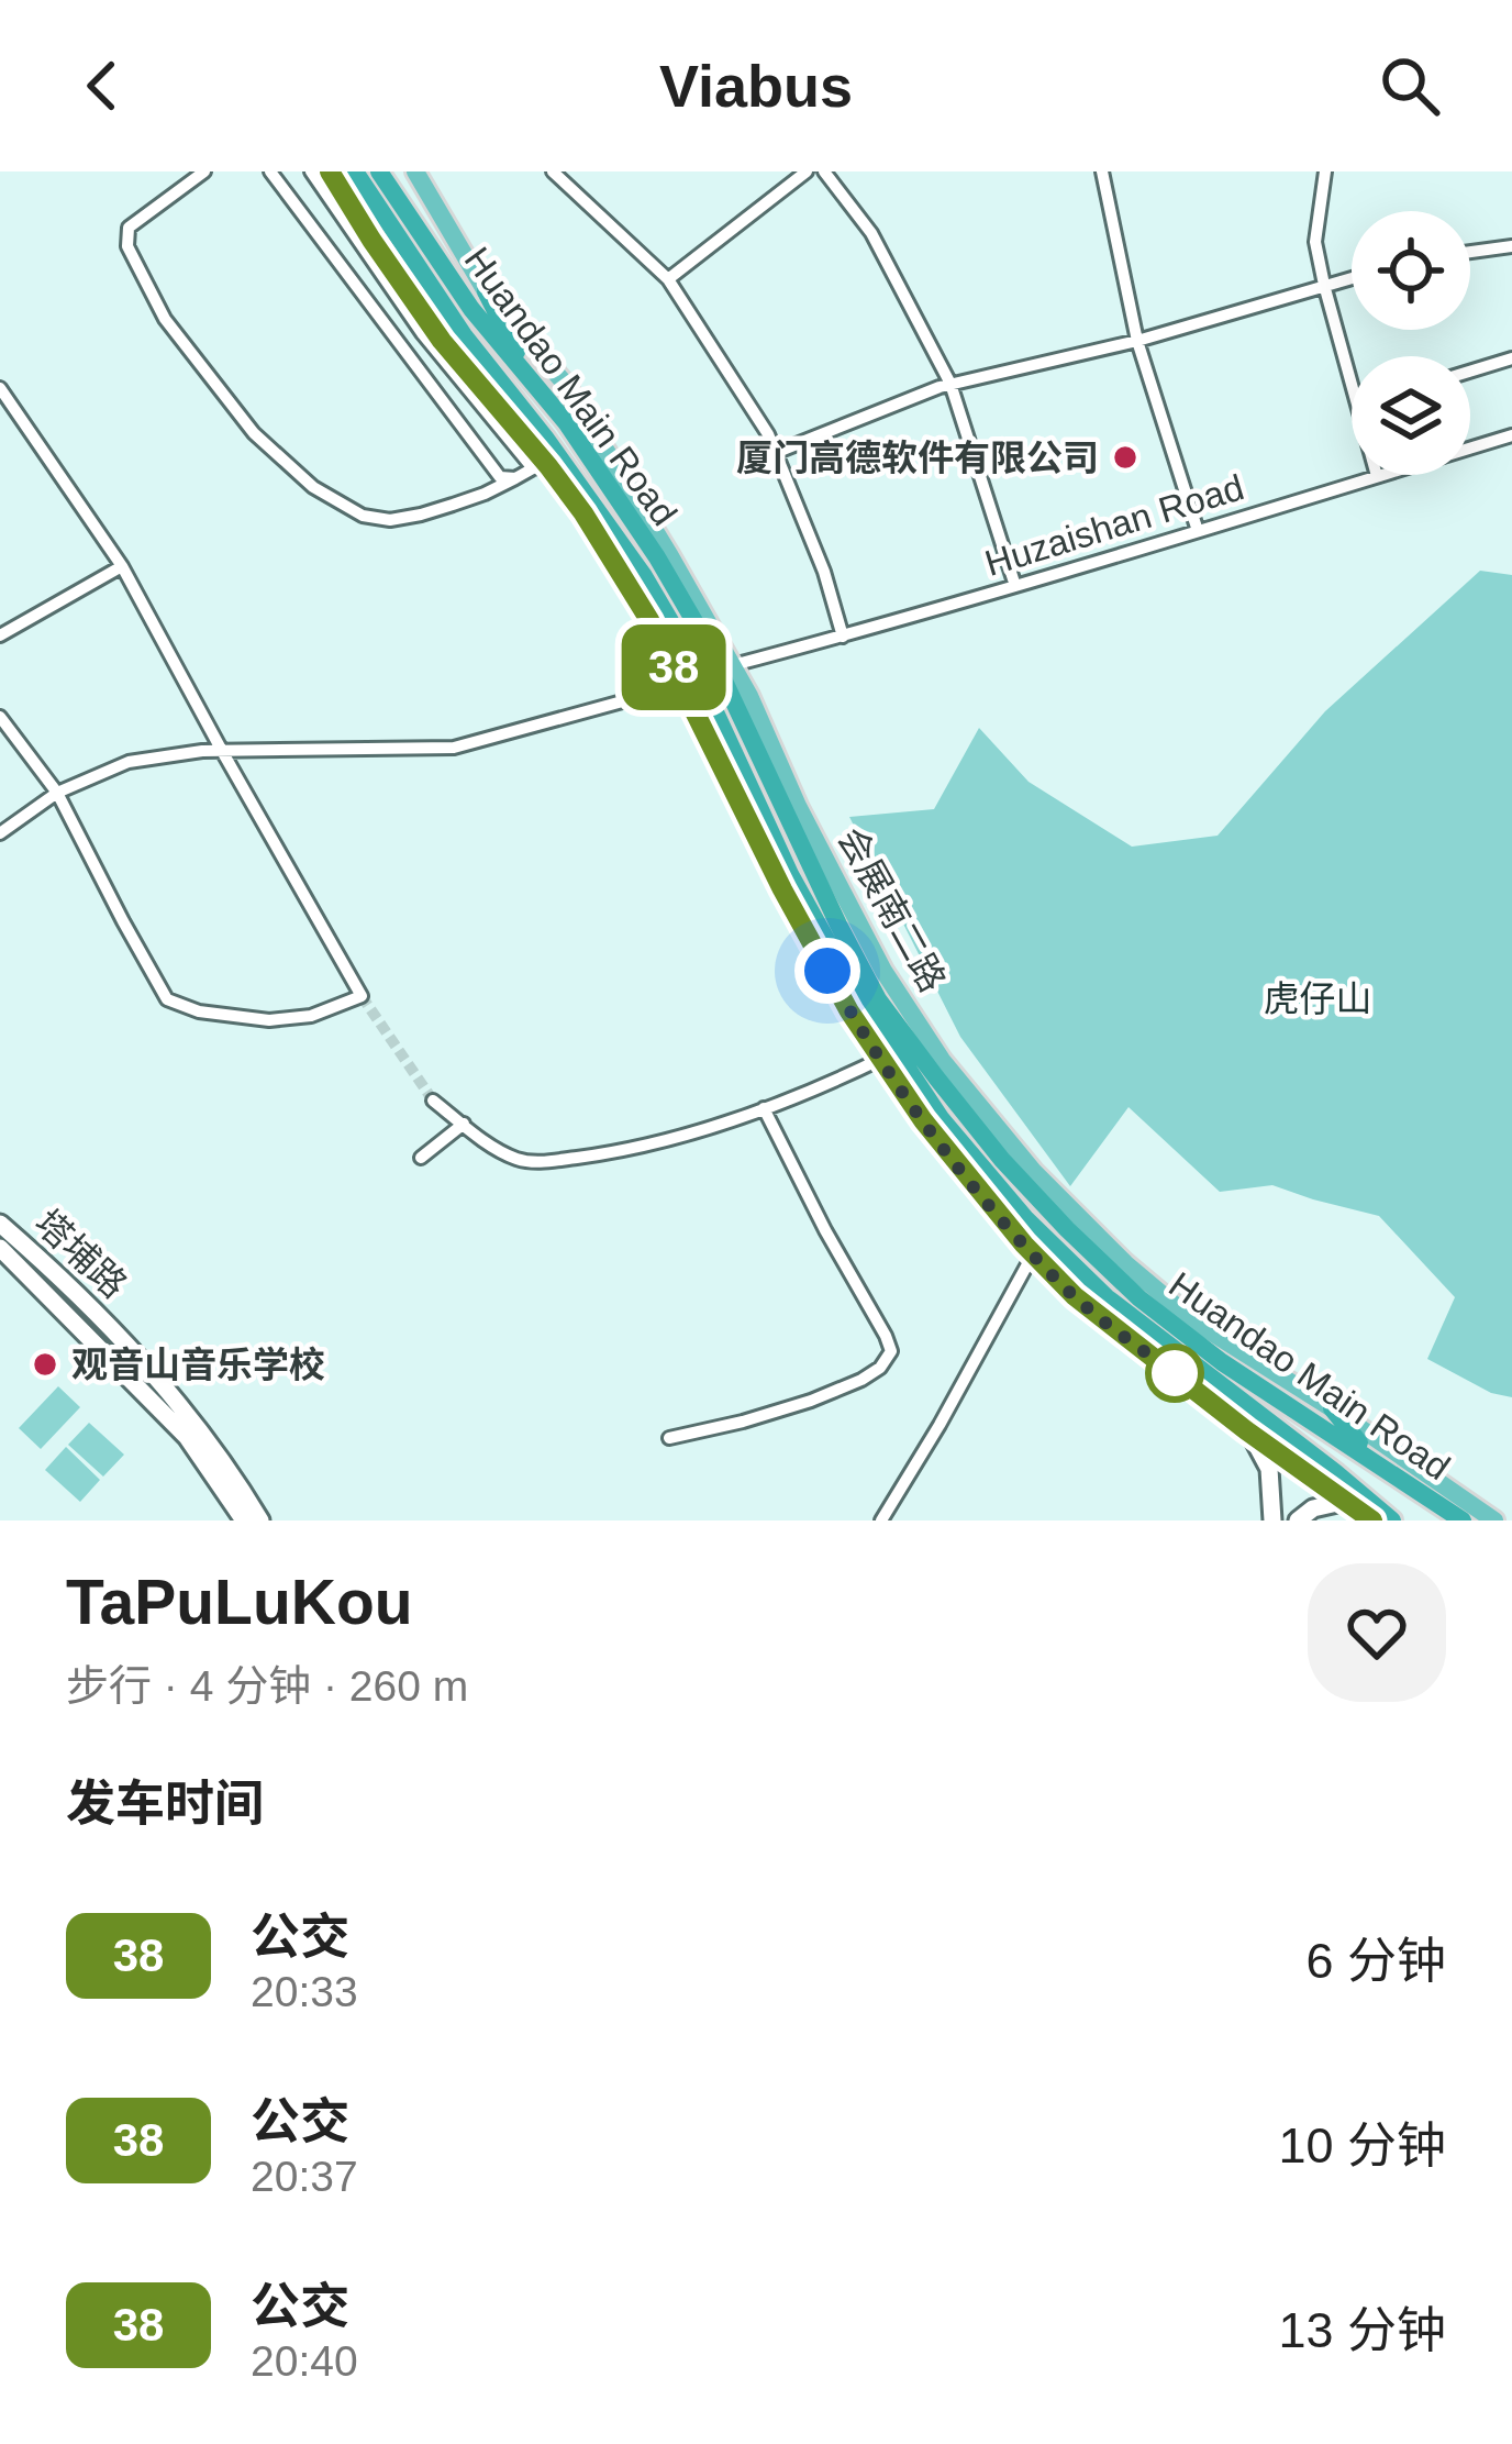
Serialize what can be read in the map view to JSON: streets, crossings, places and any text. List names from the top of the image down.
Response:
{
  "streets": {
    "highway": ["Huandao Main Road"],
    "main road": ["会展南二路", "塔埔路"],
    "street": ["Huzaishan Road"]
  },
  "crossings": [
    ["Huzaishan Road", "会展南二路"]
  ],
  "parks": ["虎仔山"],
  "places": ["厦门高德软件有限公司", "观音山音乐学校"],
  "lines": ["bus line 38"],
  "page": {
    "header": "Viabus",
    "on_map": "38",
    "heading": [
      ["TaPuLuKou", "步行 · 4 分钟 · 260 m"],
      "发车时间"
    ],
    "list": [
      {
        "mark": "38",
        "name": "公交",
        "note": "20:33",
        "value": "6 分钟"
      },
      {
        "mark": "38",
        "name": "公交",
        "note": "20:37",
        "value": "10 分钟"
      },
      {
        "mark": "38",
        "name": "公交",
        "note": "20:40",
        "value": "13 分钟"
      }
    ]
  }
}
